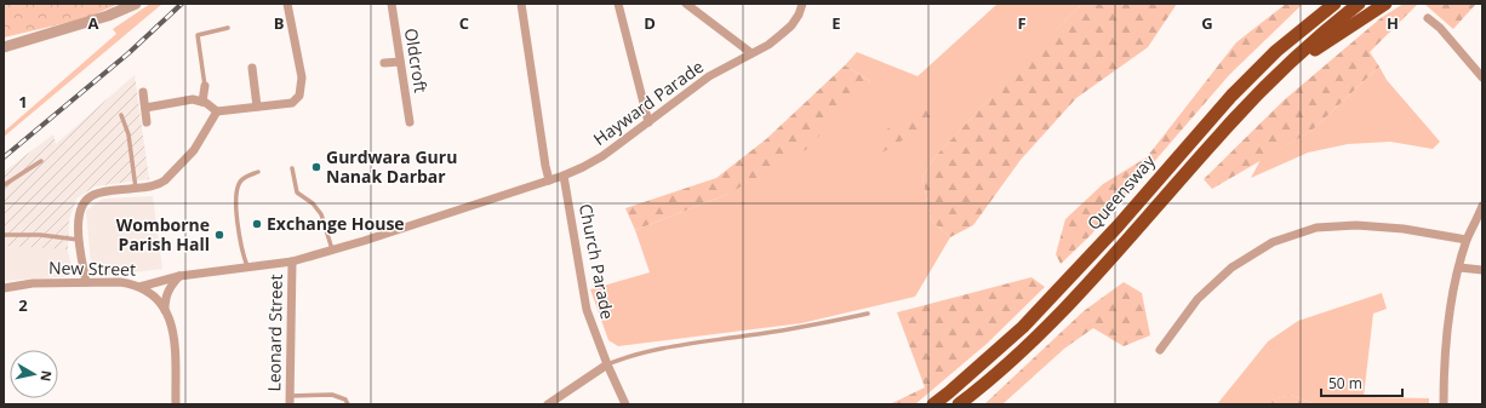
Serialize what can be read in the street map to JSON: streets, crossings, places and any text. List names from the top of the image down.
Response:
{
  "streets": {
    "highway": ["Queensway"],
    "street": [
      "Oldcroft",
      "Hayward Parade",
      "Church Parade",
      "New Street",
      "Leonard Street"
    ]
  },
  "crossings": [
    ["Hayward Parade", "Church Parade"],
    ["New Street", "Leonard Street"]
  ],
  "places": ["Gurdwara Guru Nanak Darbar", "Exchange House", "Womborne Parish Hall"],
  "scale_bar": "50 m",
  "north": "right",
  "grid": {
    "columns": [
      "A",
      "B",
      "C",
      "D",
      "E",
      "F",
      "G",
      "H"
    ],
    "rows": ["1", "2"]
  }
}
